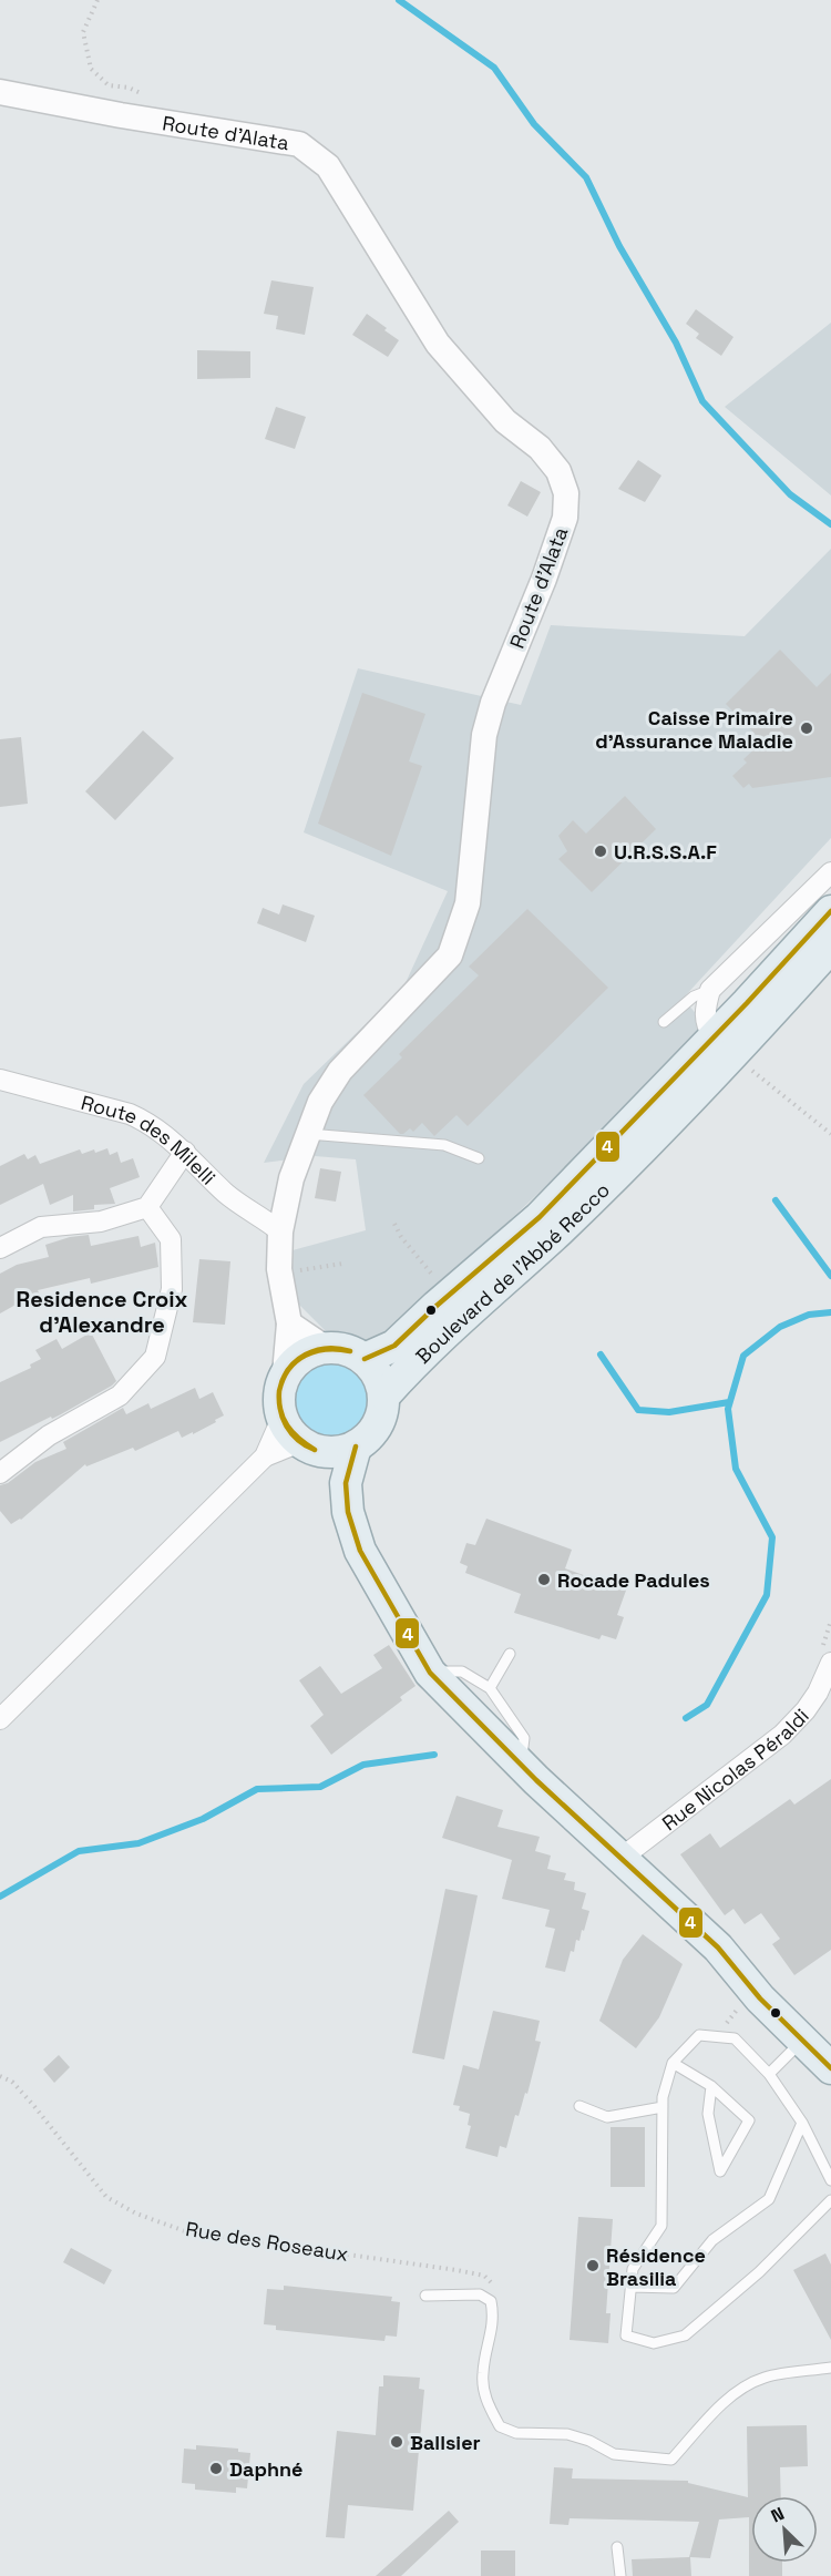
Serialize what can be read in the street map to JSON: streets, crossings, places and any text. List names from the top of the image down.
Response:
{
  "streets": {
    "main road": ["Boulevard de l'Abbé Recco"],
    "street": ["Route d'Alata", "Route des Milelli", "Rue Nicolas Péraldi"],
    "path": ["Rue des Roseaux"]
  },
  "crossings": [
    ["Route d'Alata", "Route des Milelli"],
    ["Route d'Alata", "Boulevard de l'Abbé Recco"]
  ],
  "districts": ["Residence Croix d'Alexandre"],
  "places": [
    "Caisse Primaire d'Assurance Maladie",
    "U.R.S.S.A.F",
    "Rocade Padules",
    "Résidence Brasilia",
    "Ballsier",
    "Daphné"
  ],
  "lines": ["transit line 4"],
  "north": "top left"
}
